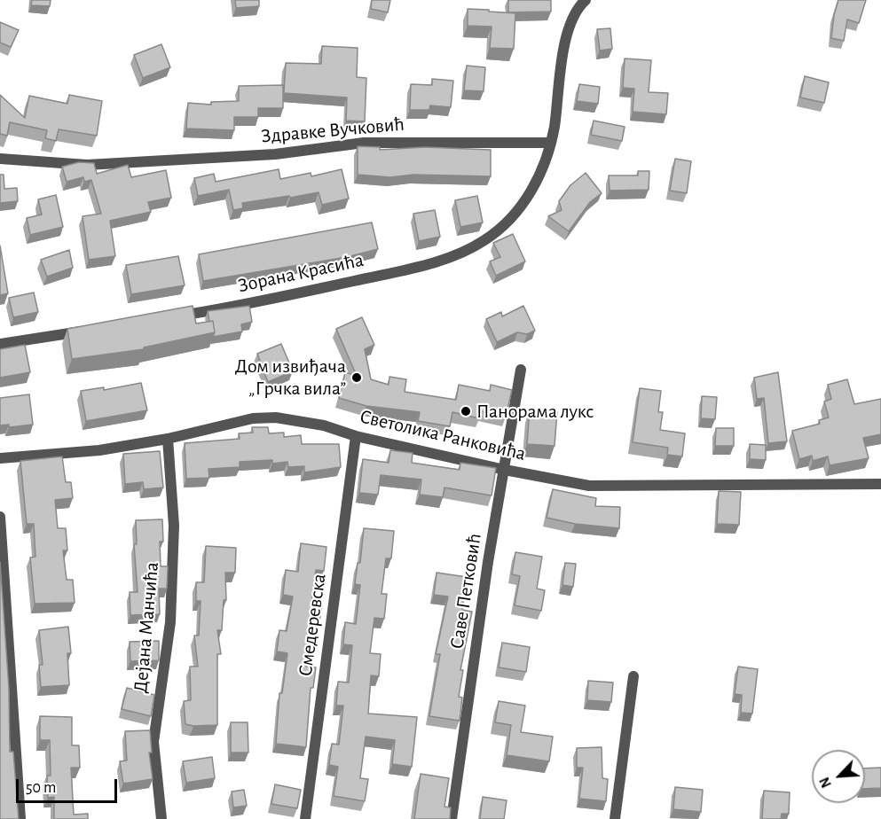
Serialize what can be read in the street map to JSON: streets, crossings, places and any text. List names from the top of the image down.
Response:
{
  "streets": {
    "street": [
      "Здравке Вучковић",
      "Зорана Красића",
      "Светолика Ранковића",
      "Саве Петковић",
      "Смедеревска",
      "Дејана Манчића"
    ]
  },
  "crossings": [
    ["Здравке Вучковић", "Зорана Красића"],
    ["Светолика Ранковића", "Саве Петковић"],
    ["Светолика Ранковића", "Смедеревска"],
    ["Светолика Ранковића", "Дејана Манчића"]
  ],
  "places": ["Дом извиђача „Грчка вила”", "Панорама лукс"],
  "scale_bar": "50 m",
  "north": "bottom left"
}
